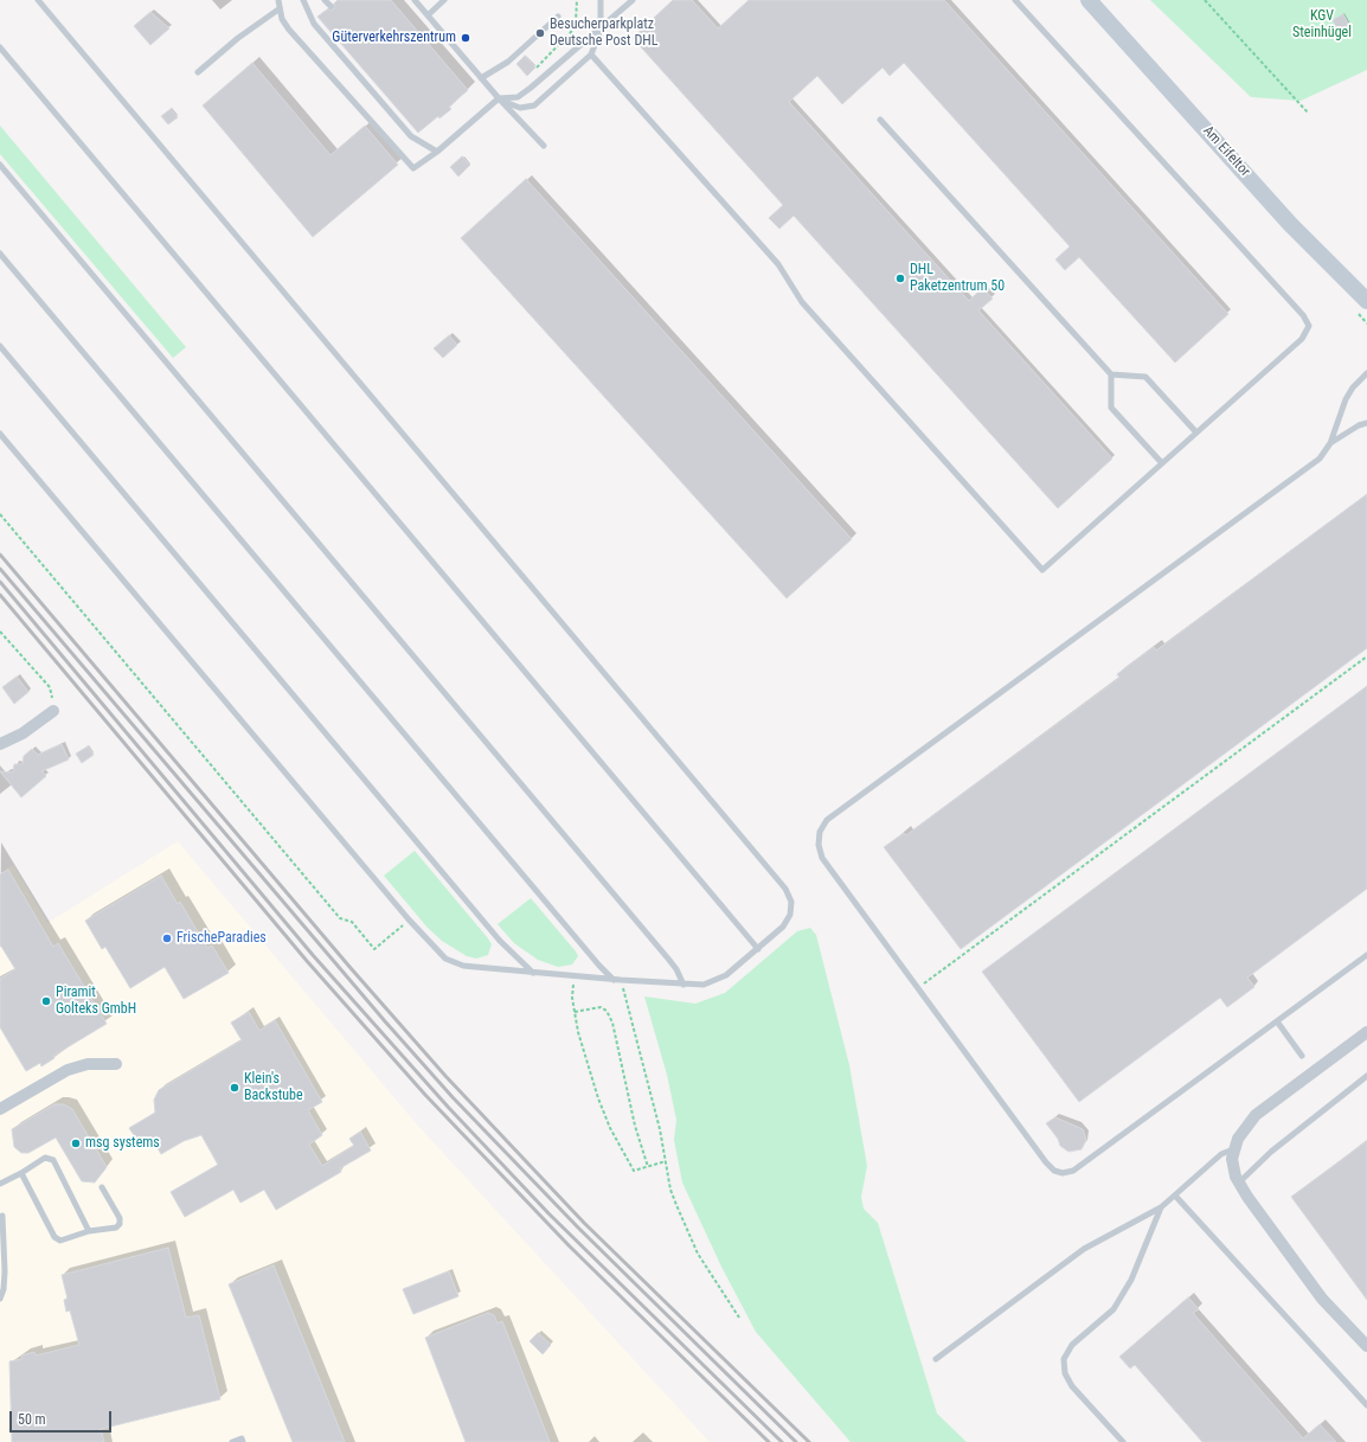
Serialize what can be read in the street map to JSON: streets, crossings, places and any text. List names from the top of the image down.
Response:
{
  "streets": {
    "main road": ["Am Eifeltor"]
  },
  "parks": ["KGV Steinhügel"],
  "places": [
    "Besucherparkplatz Deutsche Post DHL",
    "Güterverkehrszentrum",
    "DHL Paketzentrum 50",
    "FrischeParadies",
    "Piramit Golteks GmbH",
    "Klein's Backstube",
    "msg systems"
  ],
  "scale_bar": "50 m"
}
